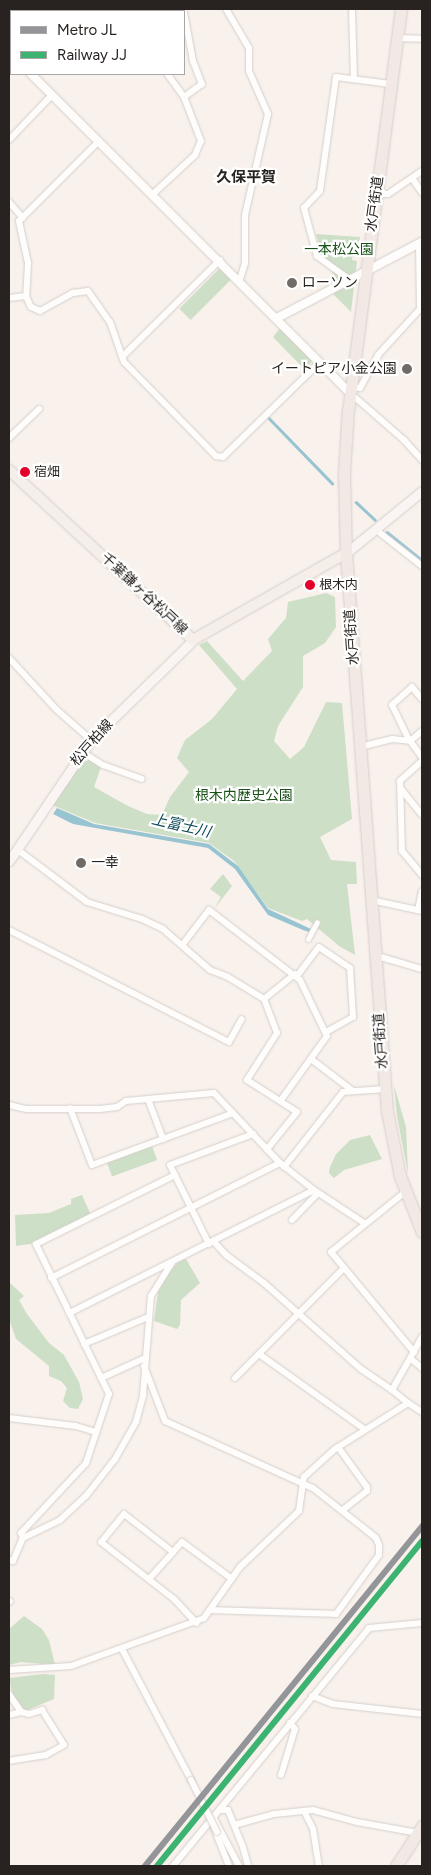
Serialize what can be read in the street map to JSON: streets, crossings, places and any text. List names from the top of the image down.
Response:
{
  "streets": {
    "highway": ["水戸街道"],
    "main road": ["千葉鎌ヶ谷松戸線", "松戸柏線"]
  },
  "crossings": [
    ["水戸街道", "千葉鎌ヶ谷松戸線"],
    ["千葉鎌ヶ谷松戸線", "松戸柏線"]
  ],
  "districts": ["久保平賀"],
  "water": ["上富士川"],
  "parks": ["一本松公園", "根木内歴史公園"],
  "places": [
    "ローソン",
    "イートピア小金公園",
    "宿畑",
    "根木内",
    "一幸"
  ],
  "lines": ["metro line JL", "rail line JJ"],
  "legend": ["Metro JL", "Railway JJ"]
}
